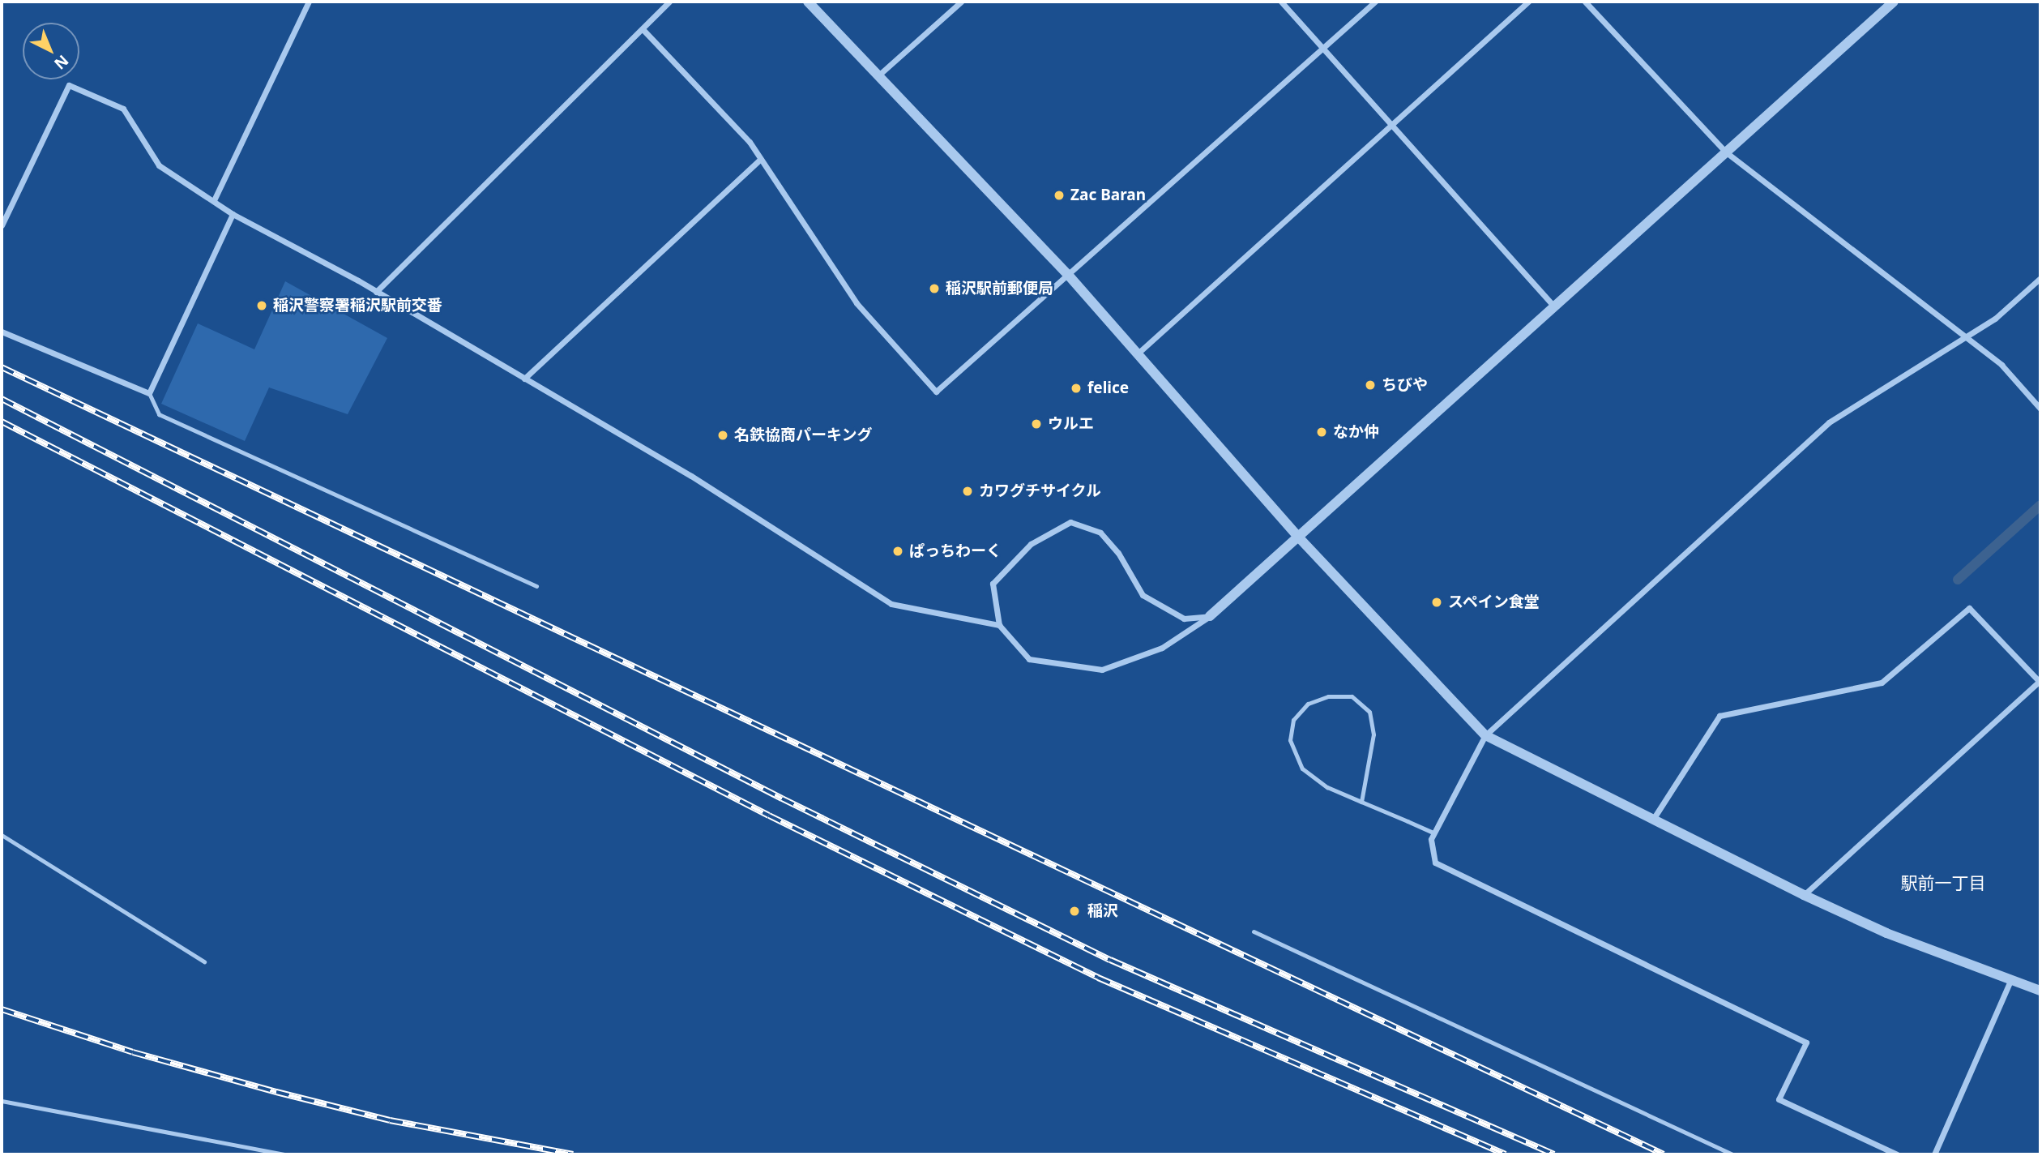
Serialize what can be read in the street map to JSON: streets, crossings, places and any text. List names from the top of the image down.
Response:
{
  "districts": ["駅前一丁目"],
  "places": [
    "Zac Baran",
    "稲沢駅前郵便局",
    "稲沢警察署稲沢駅前交番",
    "ちびや",
    "felice",
    "ウルエ",
    "なか仲",
    "名鉄協商パーキング",
    "カワグチサイクル",
    "ぱっちわーく",
    "スペイン食堂",
    "稲沢"
  ],
  "north": "bottom right"
}
